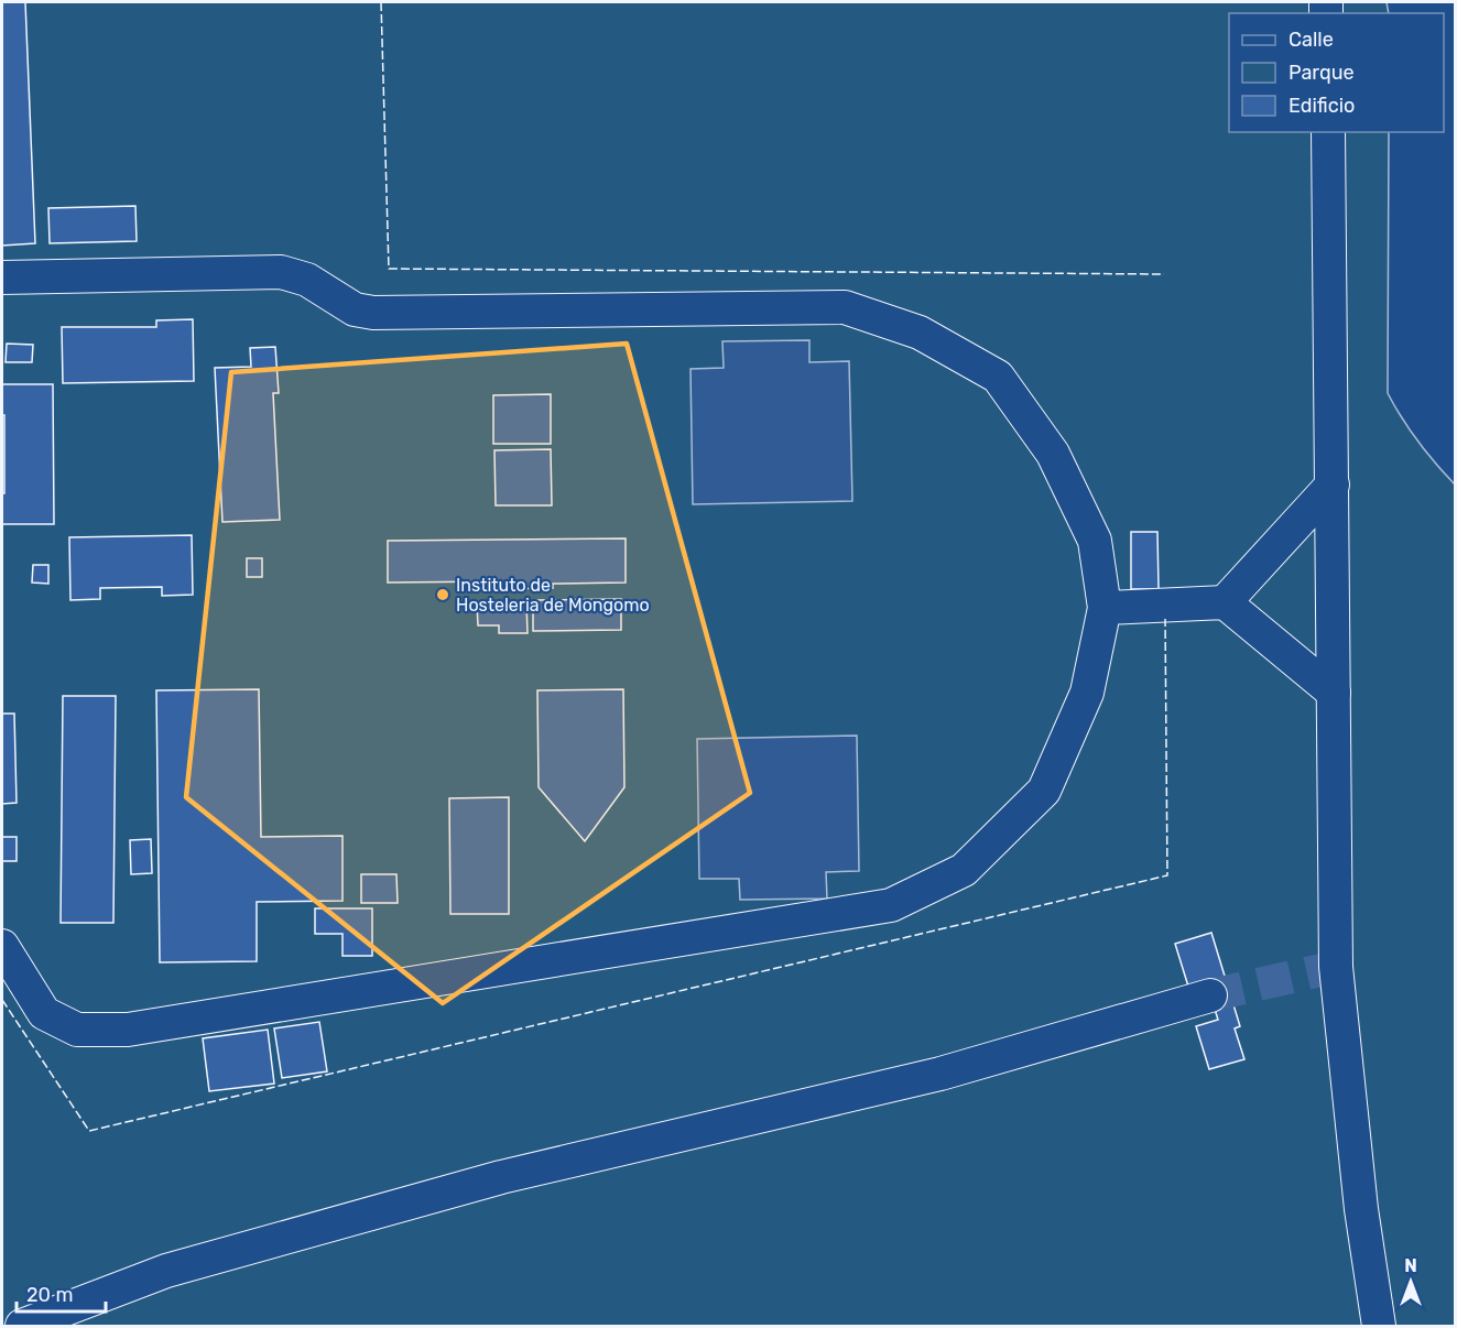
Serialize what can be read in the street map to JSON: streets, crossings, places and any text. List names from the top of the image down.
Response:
{
  "places": ["Instituto de Hosteleria de Mongomo"],
  "legend": ["Calle", "Parque", "Edificio"],
  "scale_bar": "20 m",
  "north": "top"
}
